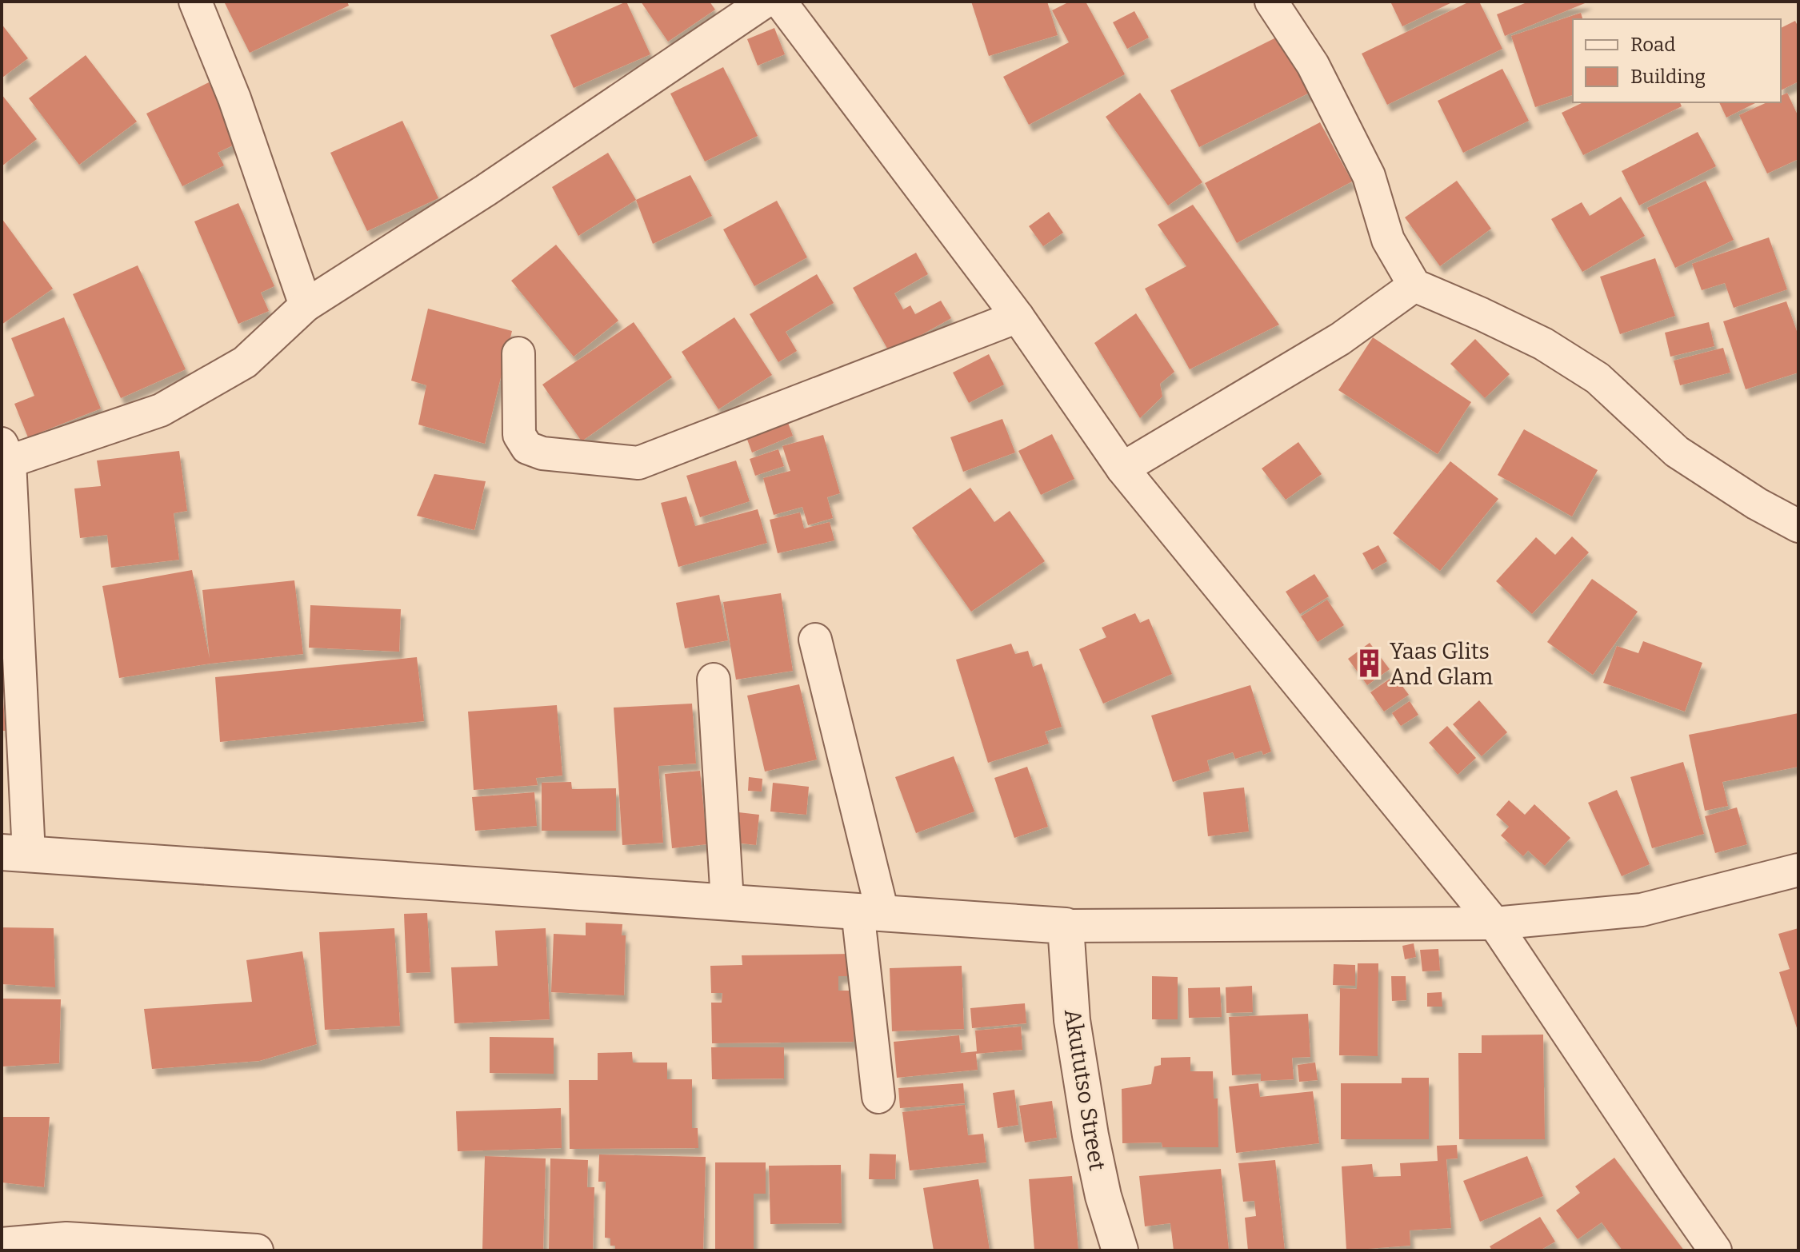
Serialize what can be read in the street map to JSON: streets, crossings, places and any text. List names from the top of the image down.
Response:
{
  "streets": {
    "street": ["Akututso Street"]
  },
  "places": {
    "building": ["Yaas Glits And Glam"]
  },
  "legend": ["Road", "Building"]
}
